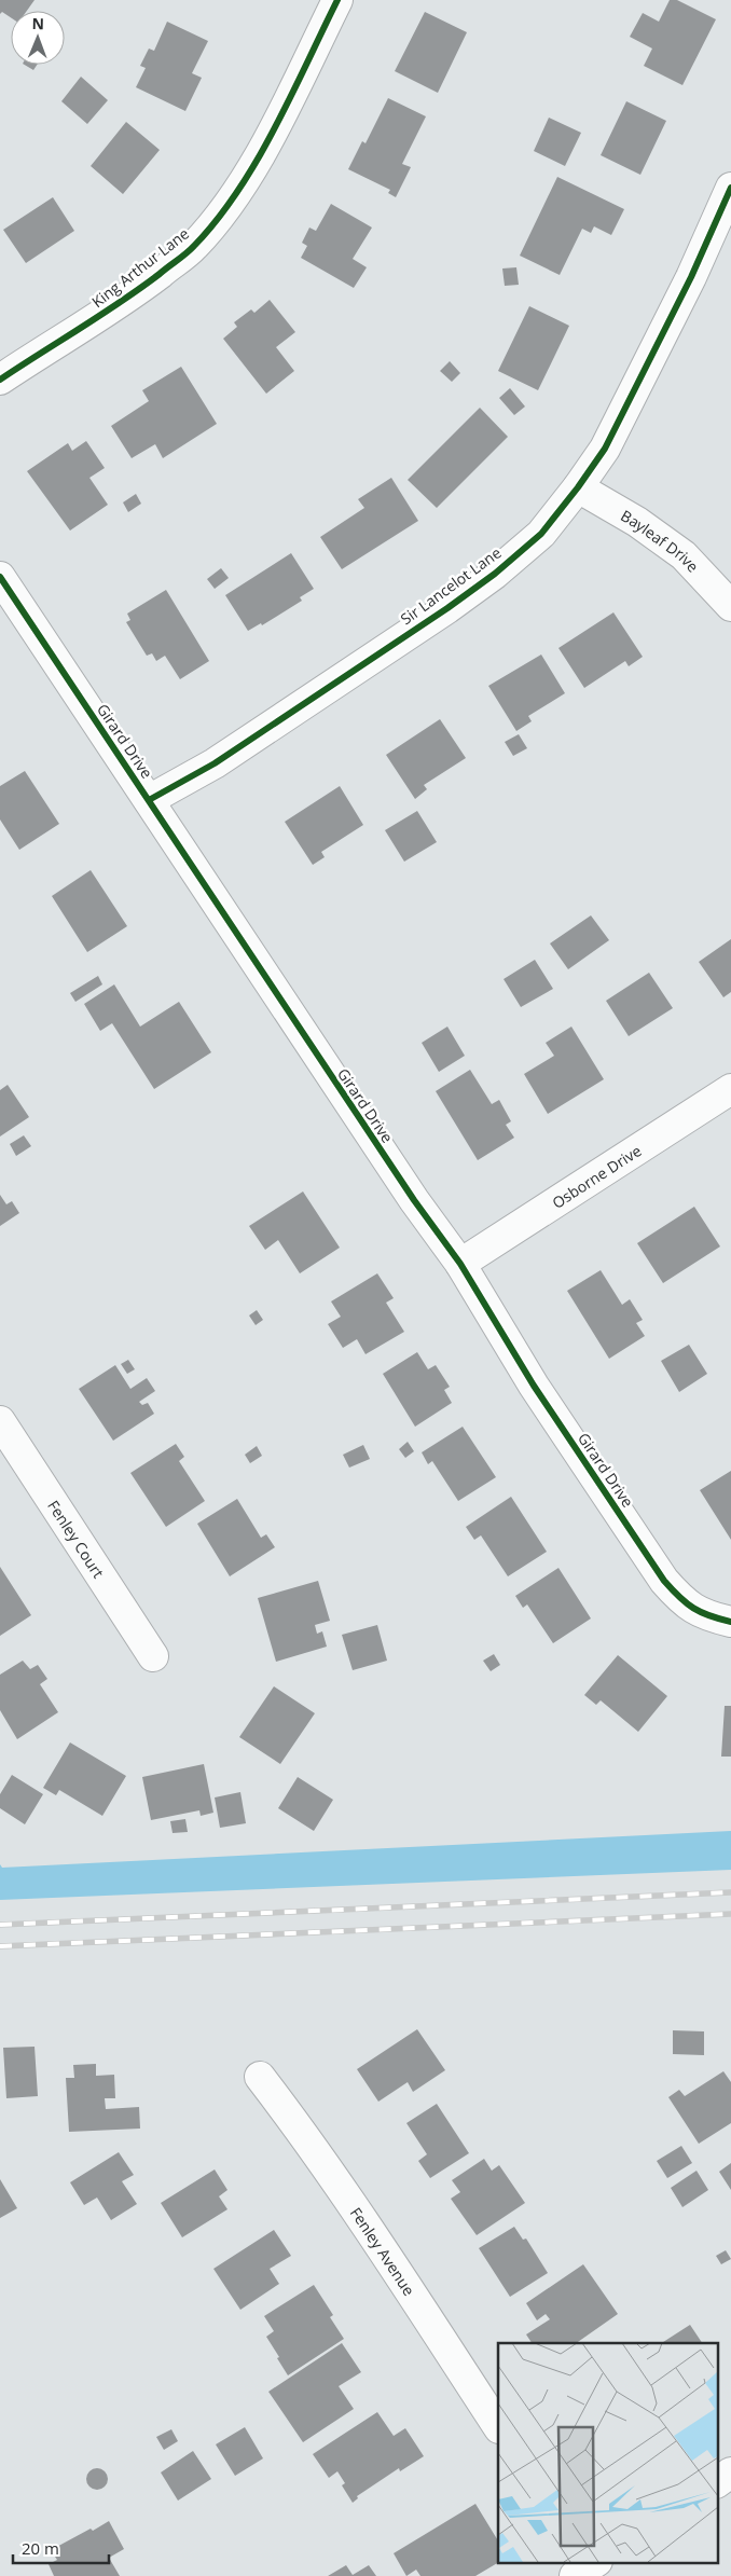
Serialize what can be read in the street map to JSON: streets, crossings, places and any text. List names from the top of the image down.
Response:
{
  "streets": {
    "street": [
      "King Arthur Lane",
      "Bayleaf Drive",
      "Sir Lancelot Lane",
      "Girard Drive",
      "Osborne Drive",
      "Fenley Court",
      "Fenley Avenue"
    ]
  },
  "crossings": [
    ["Bayleaf Drive", "Sir Lancelot Lane"],
    ["Sir Lancelot Lane", "Girard Drive"],
    ["Girard Drive", "Osborne Drive"]
  ],
  "scale_bar": "20 m",
  "north": "top"
}
